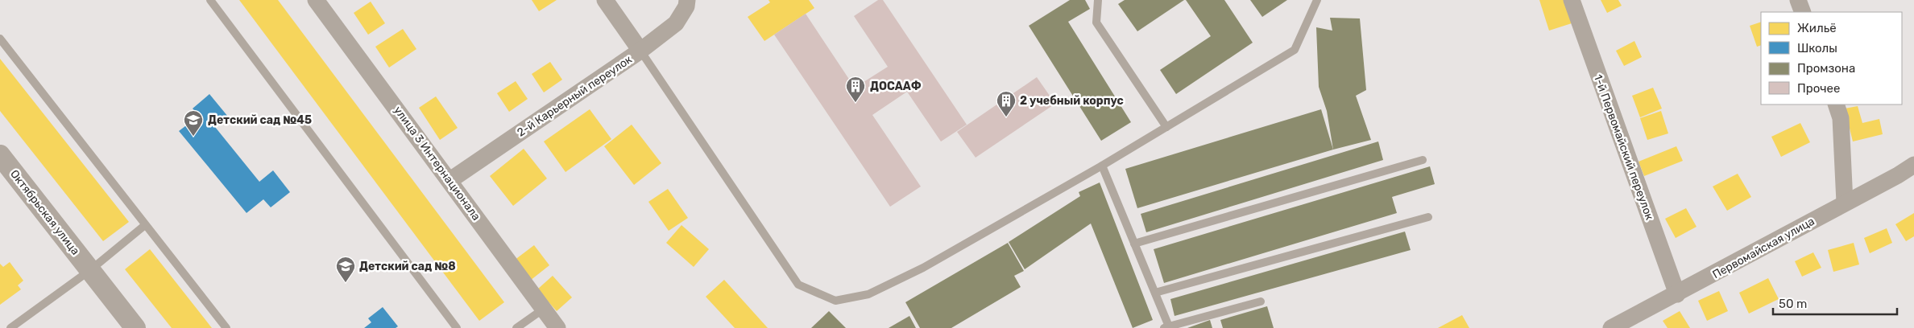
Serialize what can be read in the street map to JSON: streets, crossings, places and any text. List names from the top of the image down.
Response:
{
  "streets": {
    "street": [
      "2-й Карьерный переулок",
      "1-й Первомайский переулок",
      "улица 3 Интернационала",
      "Октябрьская улица",
      "Первомайская улица"
    ]
  },
  "crossings": [
    ["2-й Карьерный переулок", "улица 3 Интернационала"],
    ["1-й Первомайский переулок", "Первомайская улица"]
  ],
  "places": {
    "building": ["ДОСААФ", "2 учебный корпус"],
    "school or university": ["Детский сад №45", "Детский сад №8"]
  },
  "legend": [
    "Жильё",
    "Школы",
    "Промзона",
    "Прочее"
  ],
  "scale_bar": "50 m"
}
